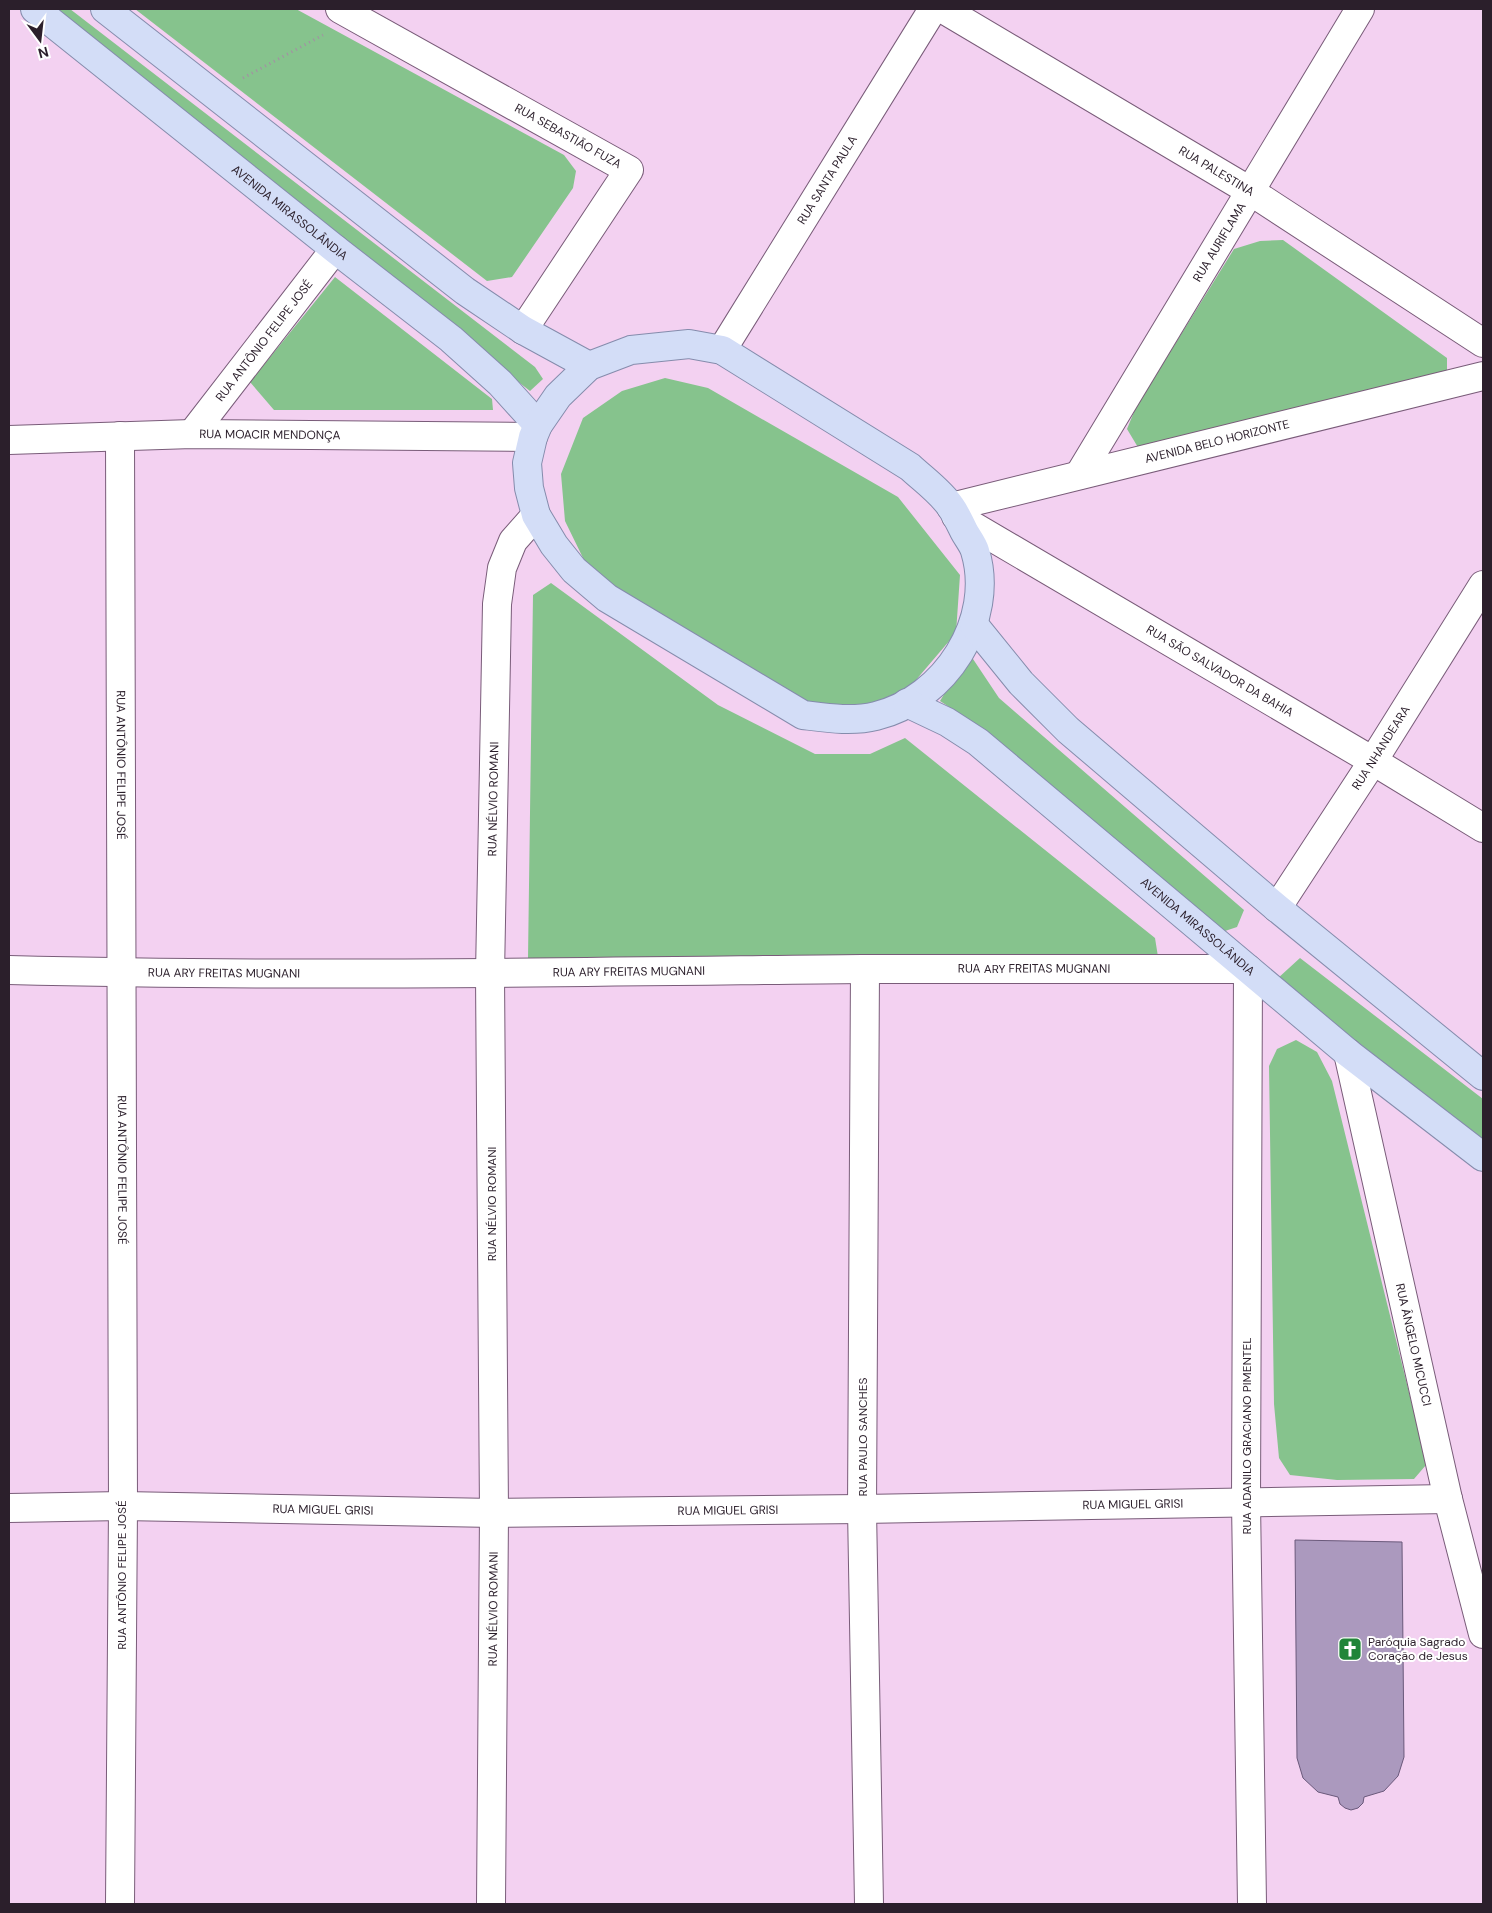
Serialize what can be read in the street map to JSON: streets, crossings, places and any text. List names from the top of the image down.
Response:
{
  "streets": {
    "main road": ["AVENIDA MIRASSOLÂNDIA"],
    "street": [
      "RUA SEBASTIÃO FUZA",
      "RUA PALESTINA",
      "RUA SANTA PAULA",
      "RUA AURIFLAMA",
      "RUA ANTÔNIO FELIPE JOSÉ",
      "RUA MOACIR MENDONÇA",
      "AVENIDA BELO HORIZONTE",
      "RUA SÃO SALVADOR DA BAHIA",
      "RUA NHANDEARA",
      "RUA NÉLVIO ROMANI",
      "RUA ARY FREITAS MUGNANI",
      "RUA ÂNGELO MICUCCI",
      "RUA ADANILO GRACIANO PIMENTEL",
      "RUA PAULO SANCHES",
      "RUA MIGUEL GRISI"
    ]
  },
  "crossings": [
    ["RUA PALESTINA", "RUA AURIFLAMA"],
    ["AVENIDA MIRASSOLÂNDIA", "RUA ANTÔNIO FELIPE JOSÉ"],
    ["AVENIDA MIRASSOLÂNDIA", "RUA MOACIR MENDONÇA"],
    ["AVENIDA MIRASSOLÂNDIA", "RUA ARY FREITAS MUGNANI"],
    ["AVENIDA MIRASSOLÂNDIA", "RUA ÂNGELO MICUCCI"],
    ["AVENIDA MIRASSOLÂNDIA", "RUA ADANILO GRACIANO PIMENTEL"],
    ["RUA AURIFLAMA", "AVENIDA BELO HORIZONTE"],
    ["RUA ANTÔNIO FELIPE JOSÉ", "RUA MOACIR MENDONÇA"],
    ["RUA ANTÔNIO FELIPE JOSÉ", "RUA ARY FREITAS MUGNANI"],
    ["RUA ANTÔNIO FELIPE JOSÉ", "RUA MIGUEL GRISI"],
    ["AVENIDA BELO HORIZONTE", "RUA SÃO SALVADOR DA BAHIA"],
    ["RUA SÃO SALVADOR DA BAHIA", "RUA NHANDEARA"],
    ["RUA NÉLVIO ROMANI", "RUA ARY FREITAS MUGNANI"],
    ["RUA NÉLVIO ROMANI", "RUA MIGUEL GRISI"],
    ["RUA ARY FREITAS MUGNANI", "RUA ADANILO GRACIANO PIMENTEL"],
    ["RUA ARY FREITAS MUGNANI", "RUA PAULO SANCHES"],
    ["RUA ÂNGELO MICUCCI", "RUA MIGUEL GRISI"],
    ["RUA ADANILO GRACIANO PIMENTEL", "RUA MIGUEL GRISI"],
    ["RUA PAULO SANCHES", "RUA MIGUEL GRISI"]
  ],
  "places": {
    "church": ["Paróquia Sagrado Coração de Jesus"]
  },
  "north": "bottom"
}
